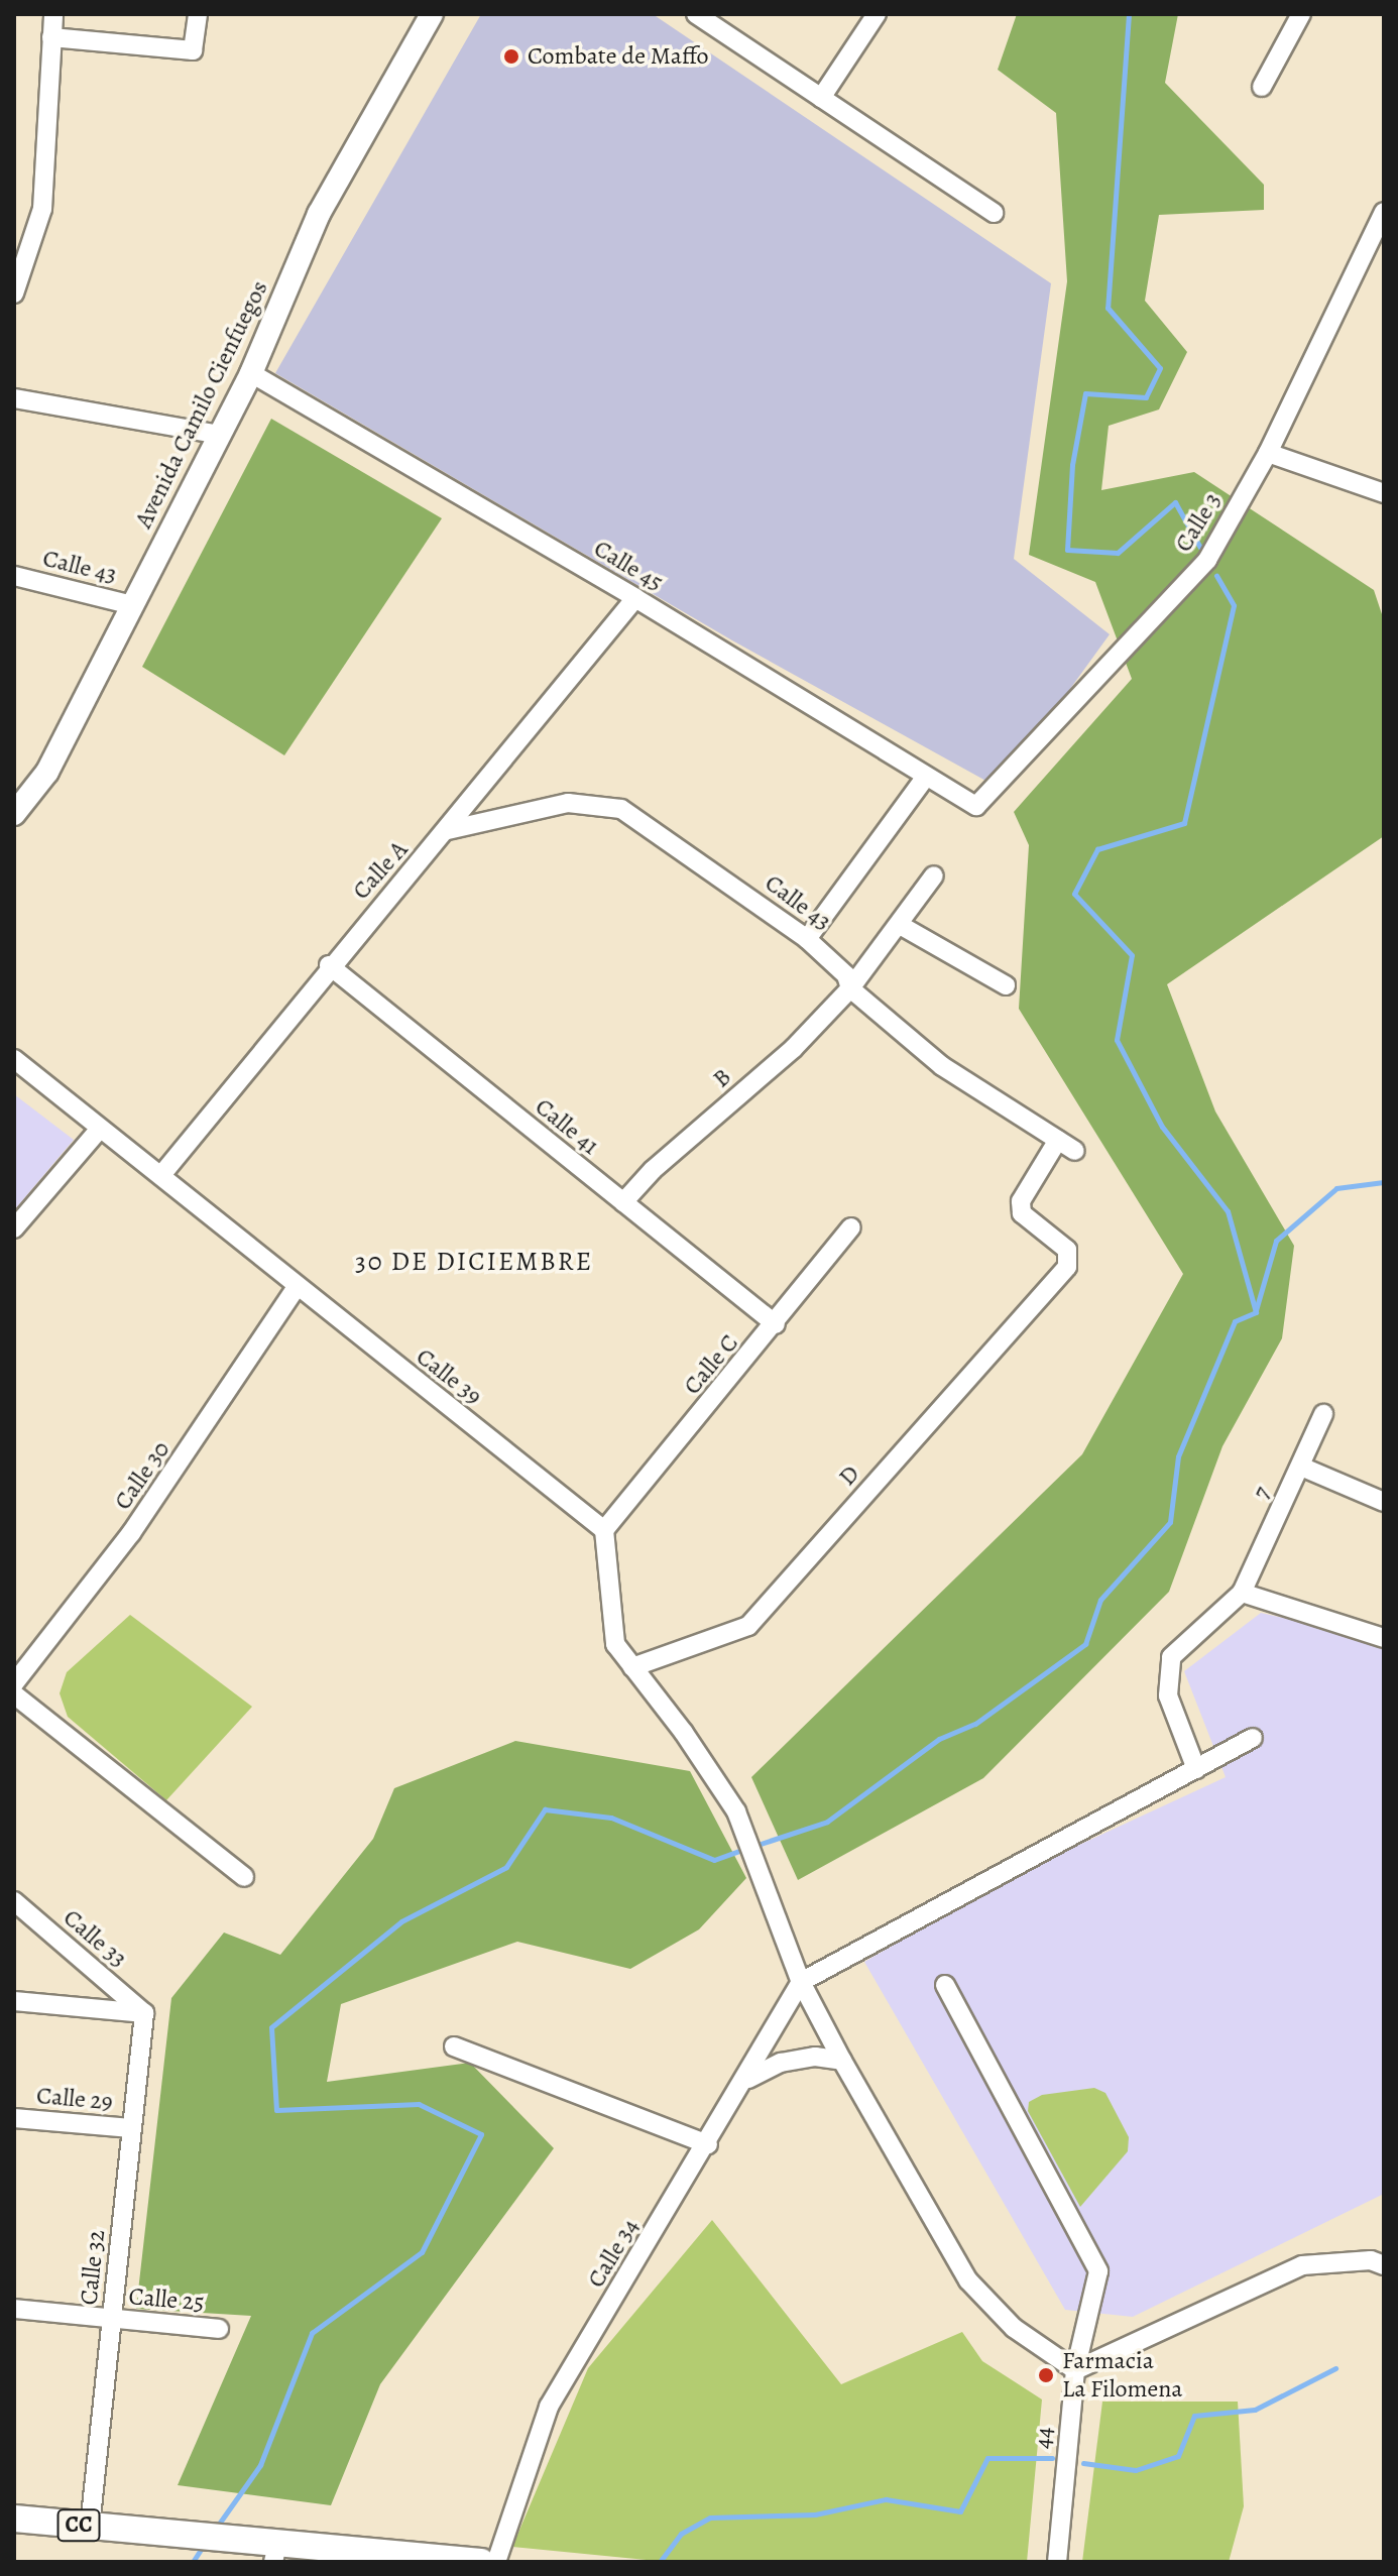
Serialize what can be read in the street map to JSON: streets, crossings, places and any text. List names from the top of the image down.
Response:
{
  "streets": {
    "highway": ["CC"],
    "main road": ["Avenida Camilo Cienfuegos"],
    "street": [
      "Calle 3",
      "Calle 45",
      "Calle 43",
      "Calle A",
      "B",
      "Calle 41",
      "Calle C",
      "Calle 39",
      "Calle 30",
      "D",
      "7",
      "Calle 33",
      "Calle 29",
      "Calle 34",
      "Calle 32",
      "Calle 25",
      "44"
    ]
  },
  "crossings": [
    ["Avenida Camilo Cienfuegos", "Calle 45"],
    ["Avenida Camilo Cienfuegos", "Calle 43"],
    ["Calle 3", "Calle 45"],
    ["Calle 45", "Calle A"],
    ["Calle 43", "Calle A"],
    ["Calle 43", "B"],
    ["Calle 43", "D"],
    ["Calle A", "Calle 41"],
    ["Calle A", "Calle 39"],
    ["B", "Calle 41"],
    ["Calle 41", "Calle C"],
    ["Calle C", "Calle 39"],
    ["Calle 39", "Calle 30"],
    ["Calle 33", "Calle 32"],
    ["Calle 29", "Calle 32"],
    ["Calle 32", "Calle 25"],
    ["Calle 32", "CC"]
  ],
  "districts": ["30 DE DICIEMBRE"],
  "places": ["Combate de Maffo", "Farmacia La Filomena"]
}
